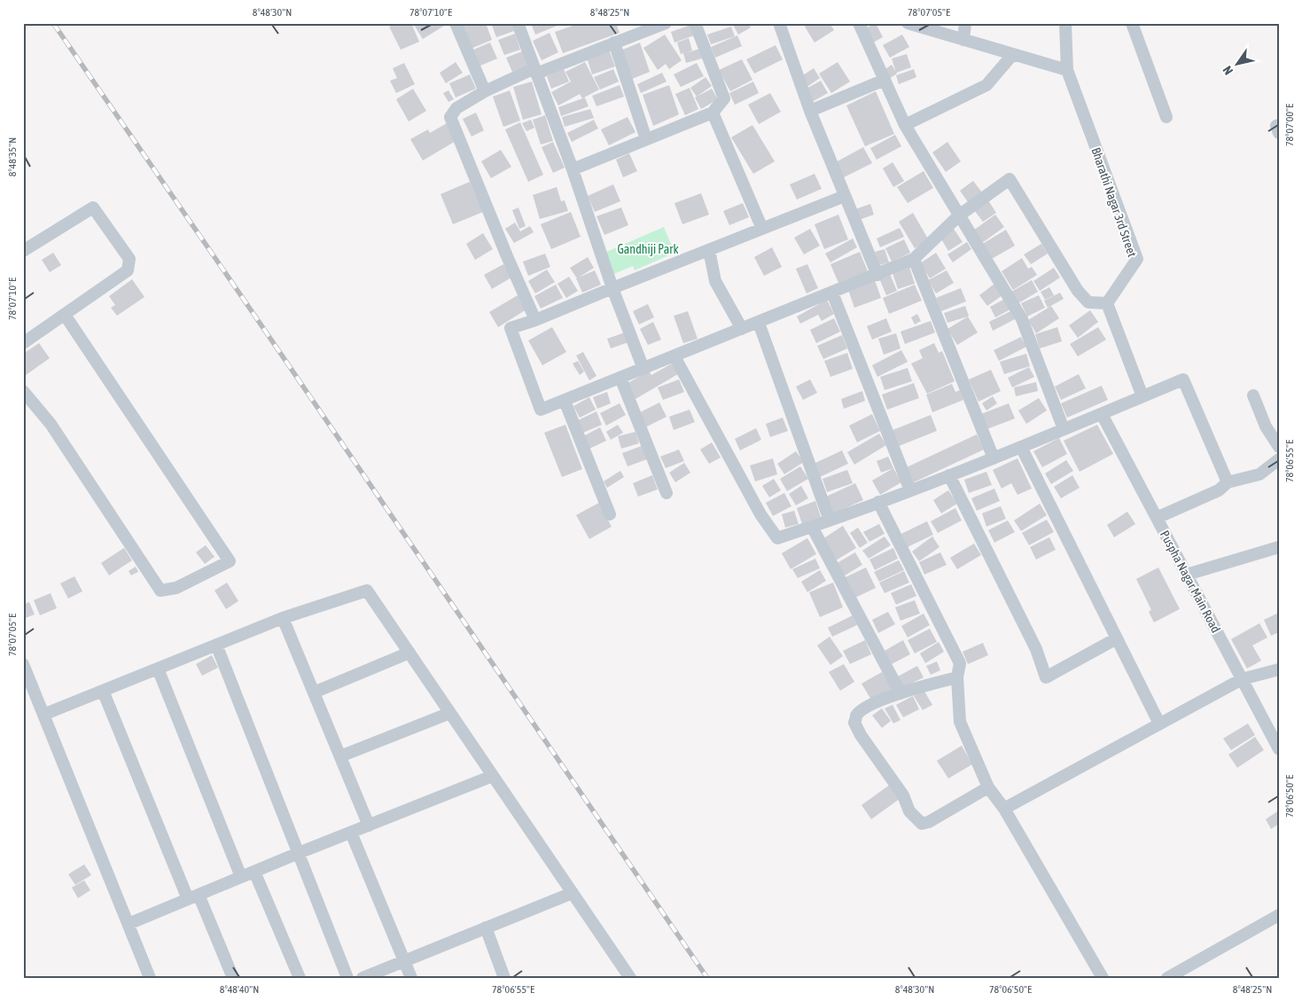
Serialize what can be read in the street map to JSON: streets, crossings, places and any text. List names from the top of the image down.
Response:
{
  "streets": {
    "street": ["Bharathi Nagar 3rd Street", "Puspha Nagar Main Road"]
  },
  "parks": ["Gandhiji Park"],
  "north": "bottom left",
  "coordinates": [
    "8°48'30\"N",
    "78°07'10\"E",
    "8°48'25\"N",
    "78°07'05\"E",
    "78°07'00\"E",
    "8°48'35\"N",
    "78°06'55\"E",
    "78°06'50\"E",
    "8°48'40\"N"
  ]
}
